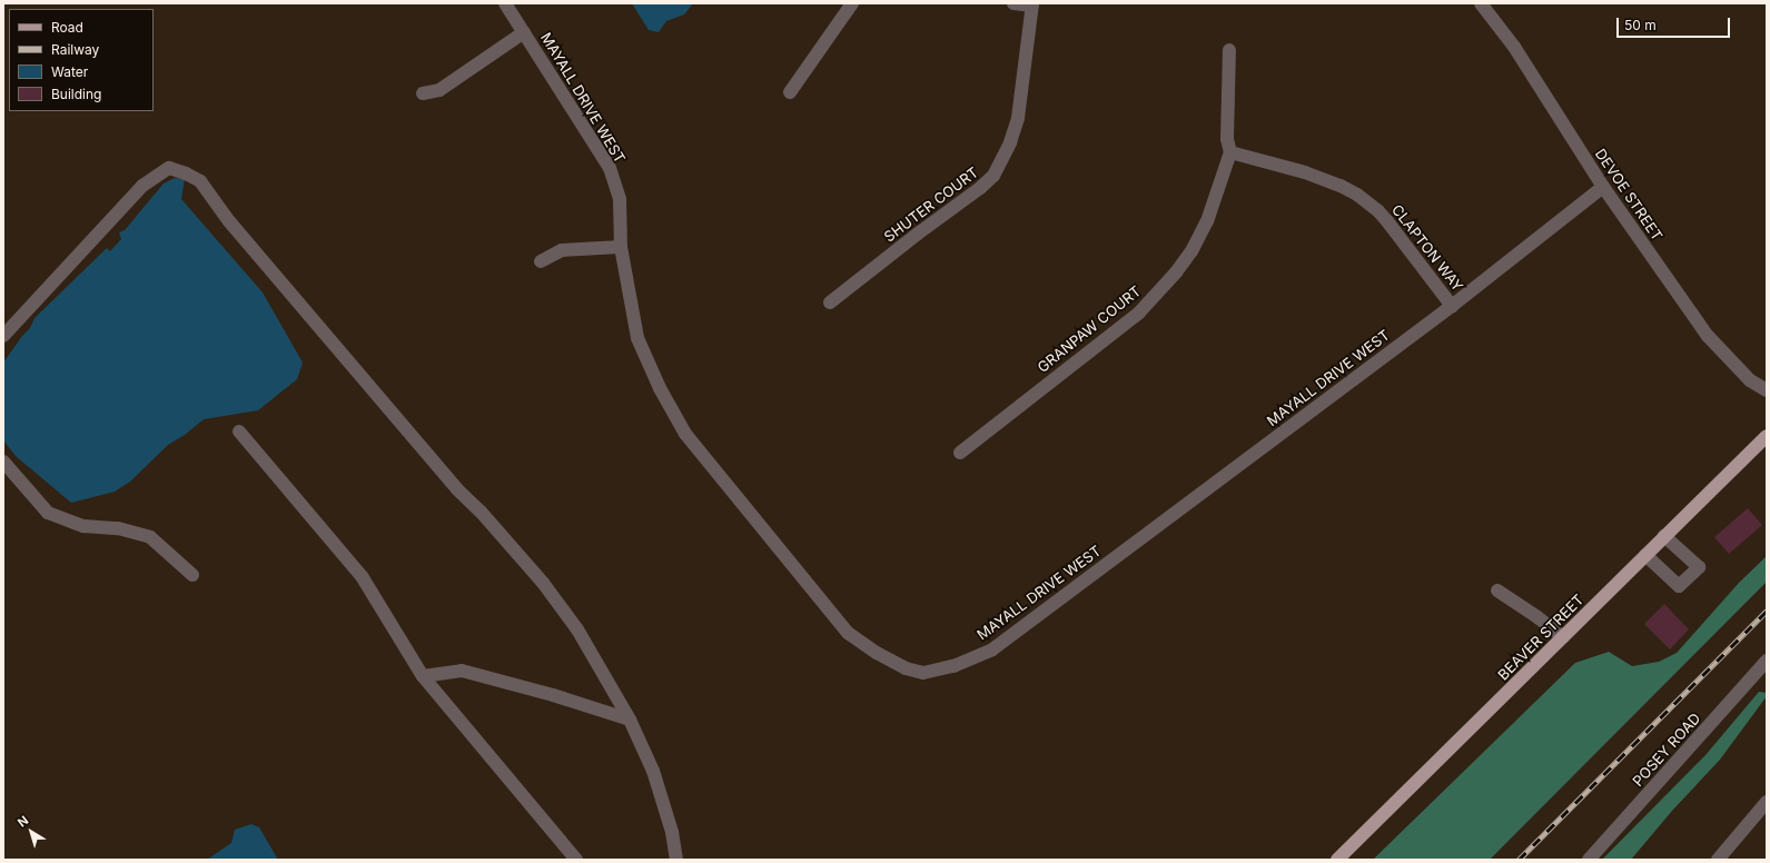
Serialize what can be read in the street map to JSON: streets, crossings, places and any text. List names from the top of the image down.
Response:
{
  "streets": {
    "main road": ["BEAVER STREET"],
    "street": [
      "MAYALL DRIVE WEST",
      "DEVOE STREET",
      "SHUTER COURT",
      "CLAPTON WAY",
      "GRANPAW COURT",
      "POSEY ROAD"
    ]
  },
  "crossings": [
    ["MAYALL DRIVE WEST", "DEVOE STREET"],
    ["MAYALL DRIVE WEST", "CLAPTON WAY"],
    ["CLAPTON WAY", "GRANPAW COURT"]
  ],
  "legend": [
    "Road",
    "Railway",
    "Water",
    "Building"
  ],
  "scale_bar": "50 m",
  "north": "top left"
}
